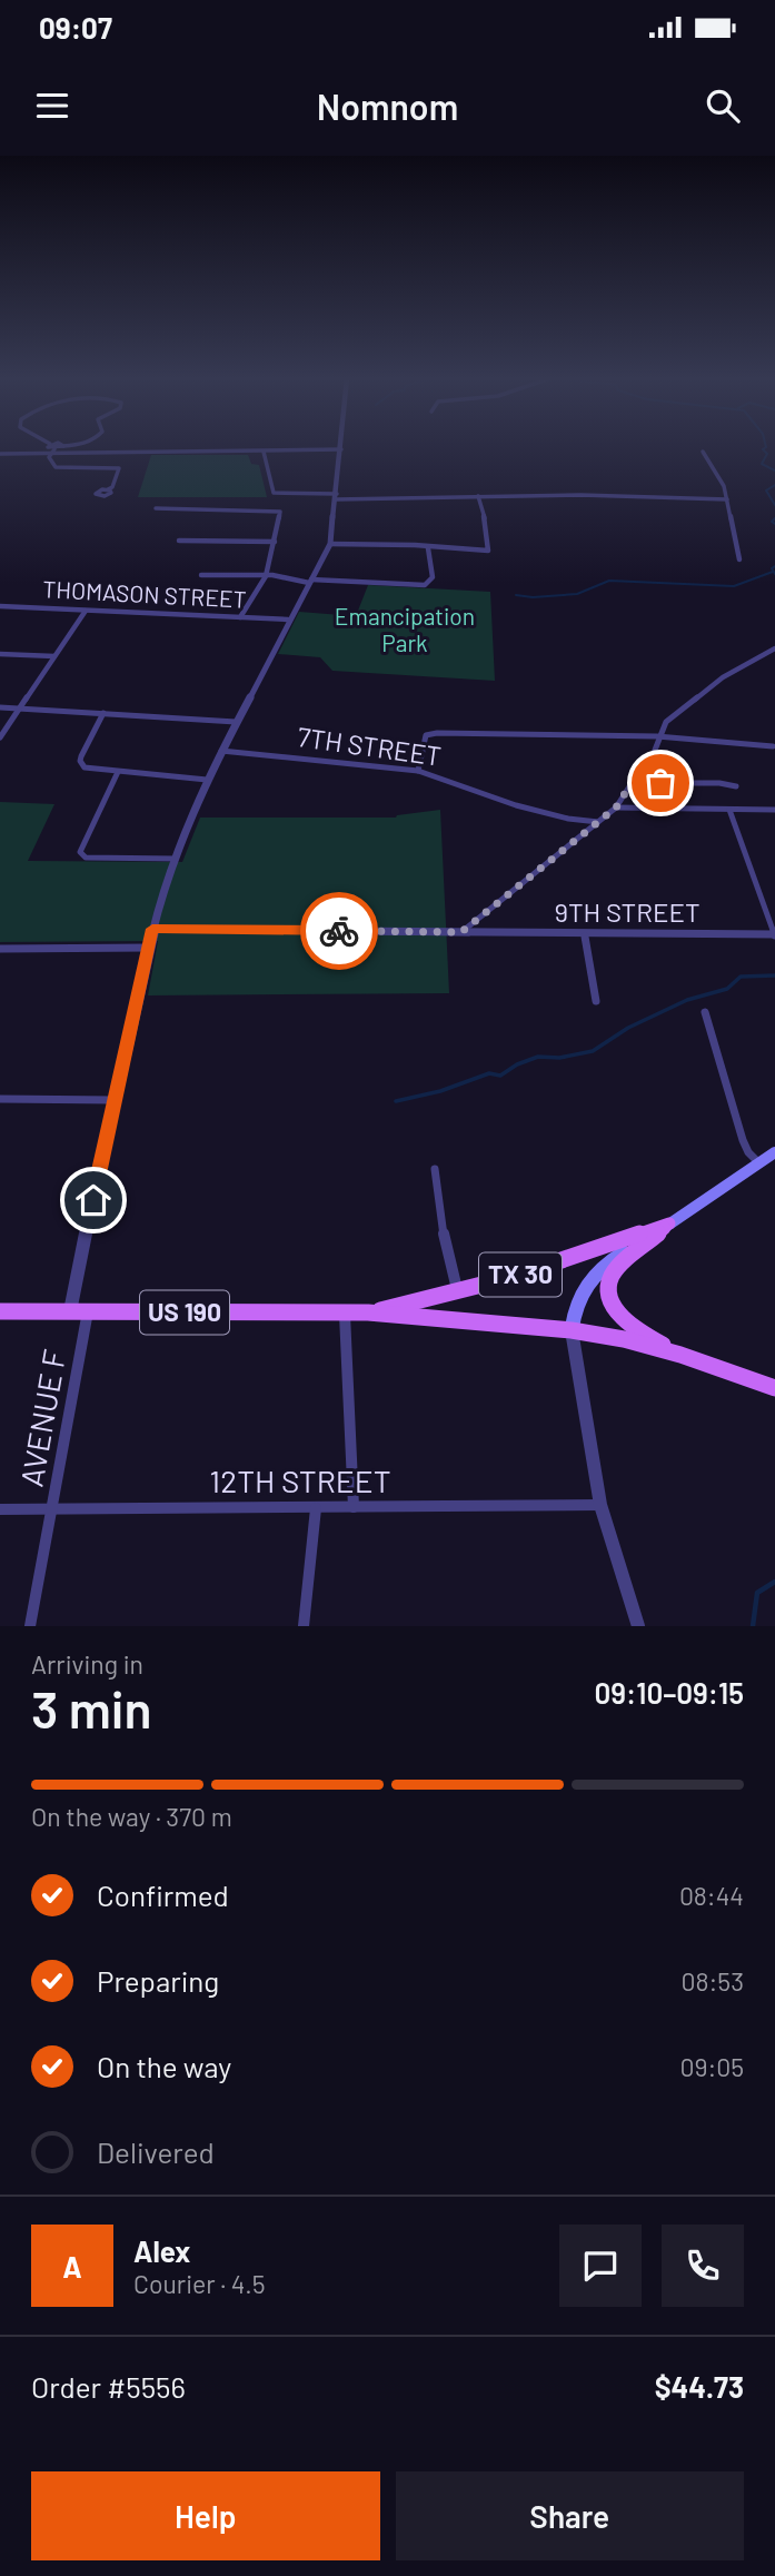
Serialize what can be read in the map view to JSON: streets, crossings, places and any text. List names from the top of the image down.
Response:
{
  "streets": {
    "main road": ["TX 30", "US 190"],
    "street": [
      "THOMASON STREET",
      "7TH STREET",
      "9TH STREET",
      "AVENUE F",
      "12TH STREET"
    ]
  },
  "crossings": [
    ["TX 30", "US 190"],
    ["US 190", "AVENUE F"],
    ["AVENUE F", "12TH STREET"]
  ],
  "parks": ["Emancipation Park"],
  "page": {
    "status": "09:07",
    "header": "Nomnom",
    "heading": ["3 min", "Arriving in", "09:10–09:15"],
    "panel": [
      "Alex",
      "Courier · 4.5",
      "Order #5556",
      "$44.73"
    ],
    "bar": "On the way · 370 m",
    "list": [
      ["Confirmed", "08:44"],
      ["Preparing", "08:53"],
      ["On the way", "09:05"],
      "Delivered"
    ],
    "round": "A",
    "buttons": ["Help", "Share"]
  }
}
